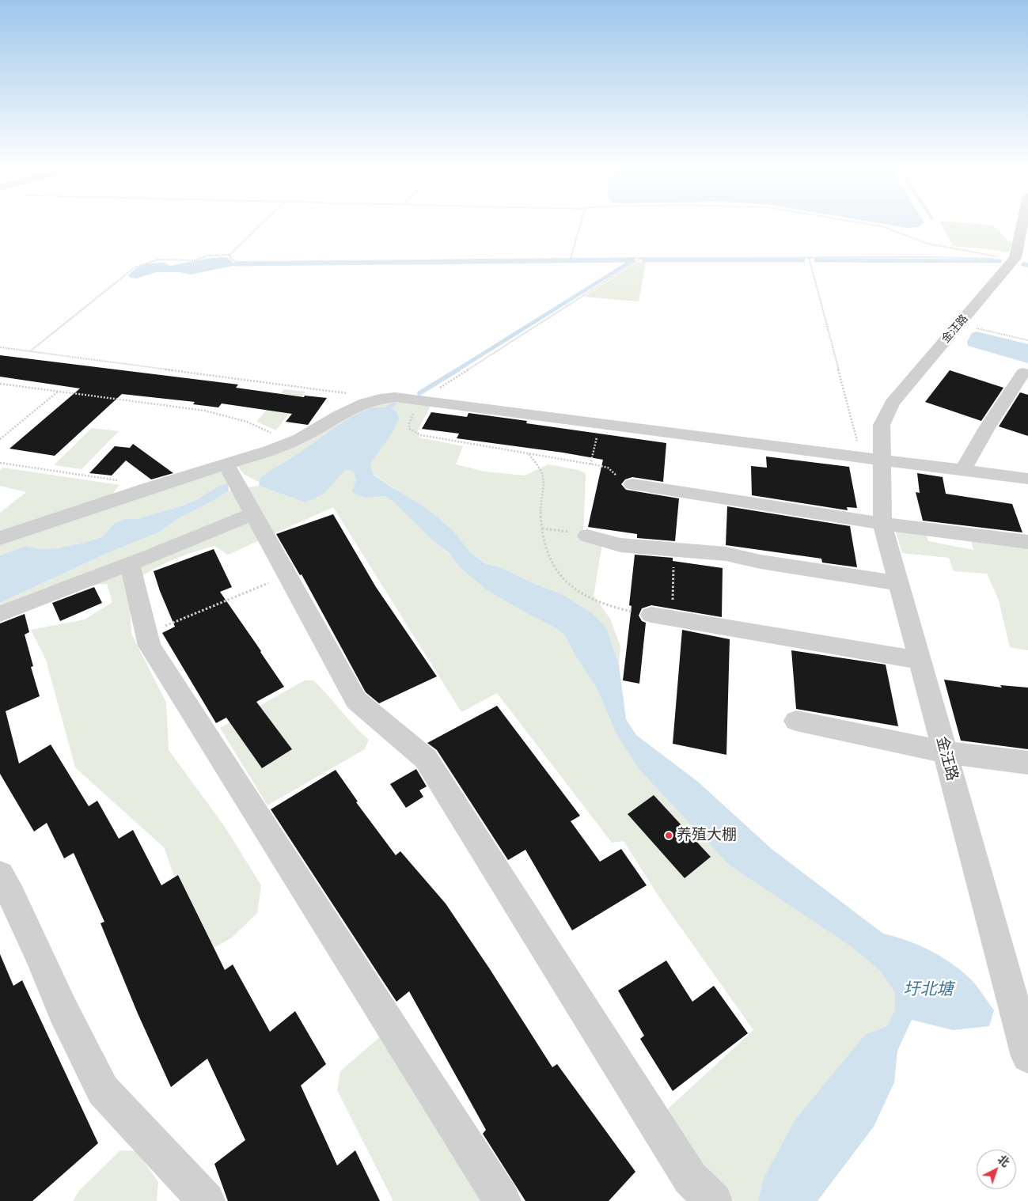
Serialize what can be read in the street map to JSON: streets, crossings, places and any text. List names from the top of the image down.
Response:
{
  "streets": {
    "street": ["金汪路"]
  },
  "water": ["圩北塘"],
  "places": ["养殖大棚"],
  "north": "top right"
}
